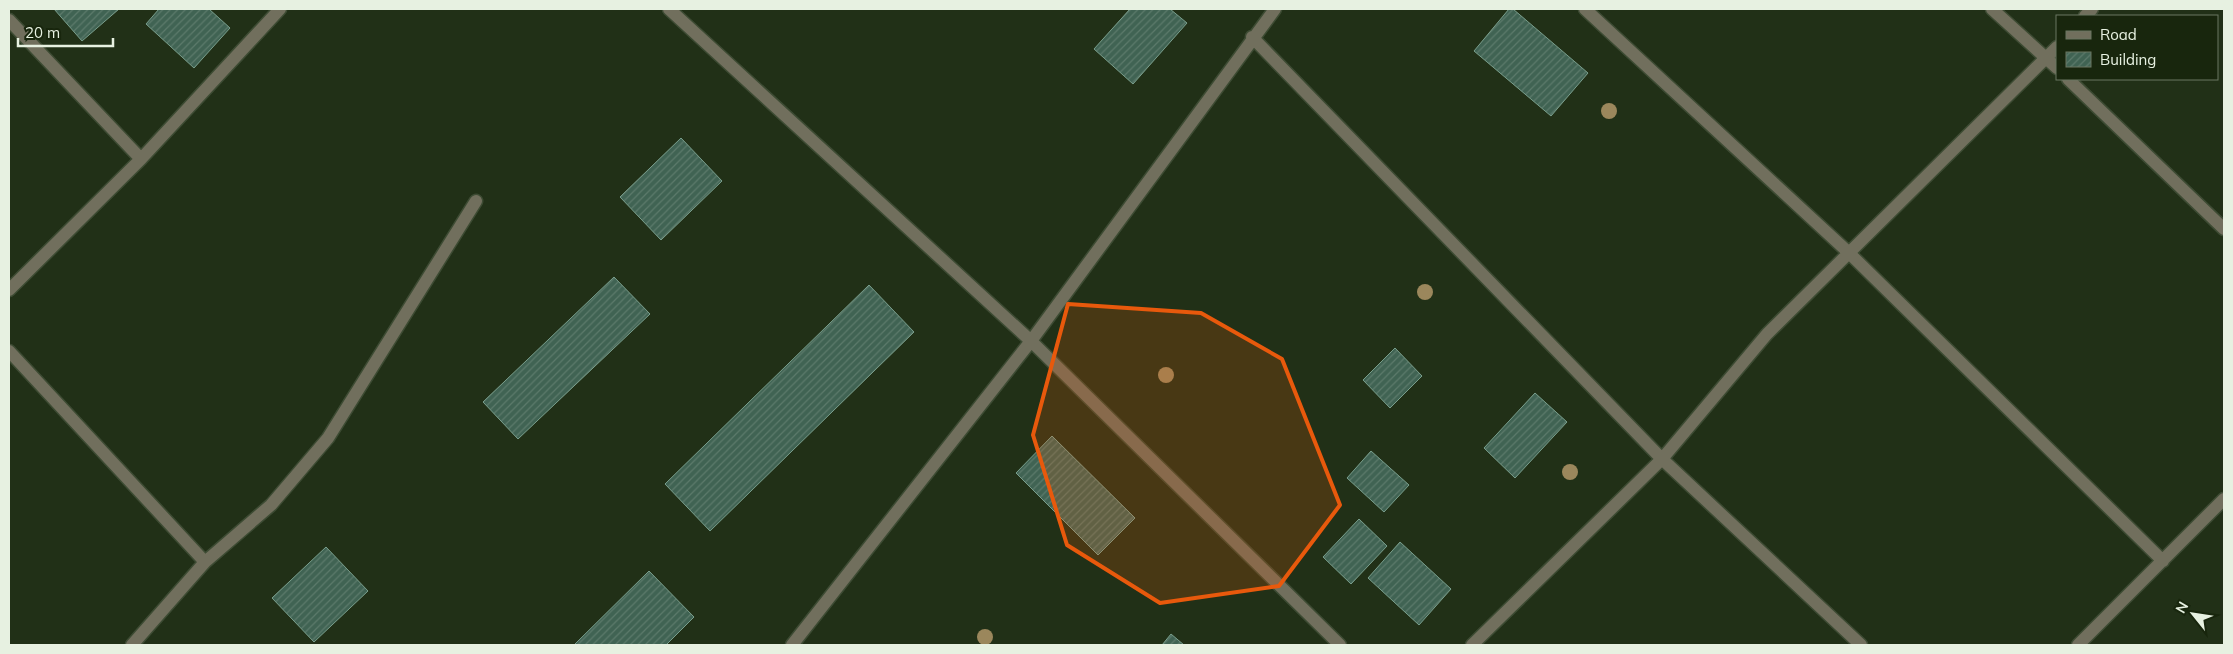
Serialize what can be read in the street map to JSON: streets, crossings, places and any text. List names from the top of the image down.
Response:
{
  "legend": ["Road", "Building"],
  "scale_bar": "20 m",
  "north": "top left"
}
